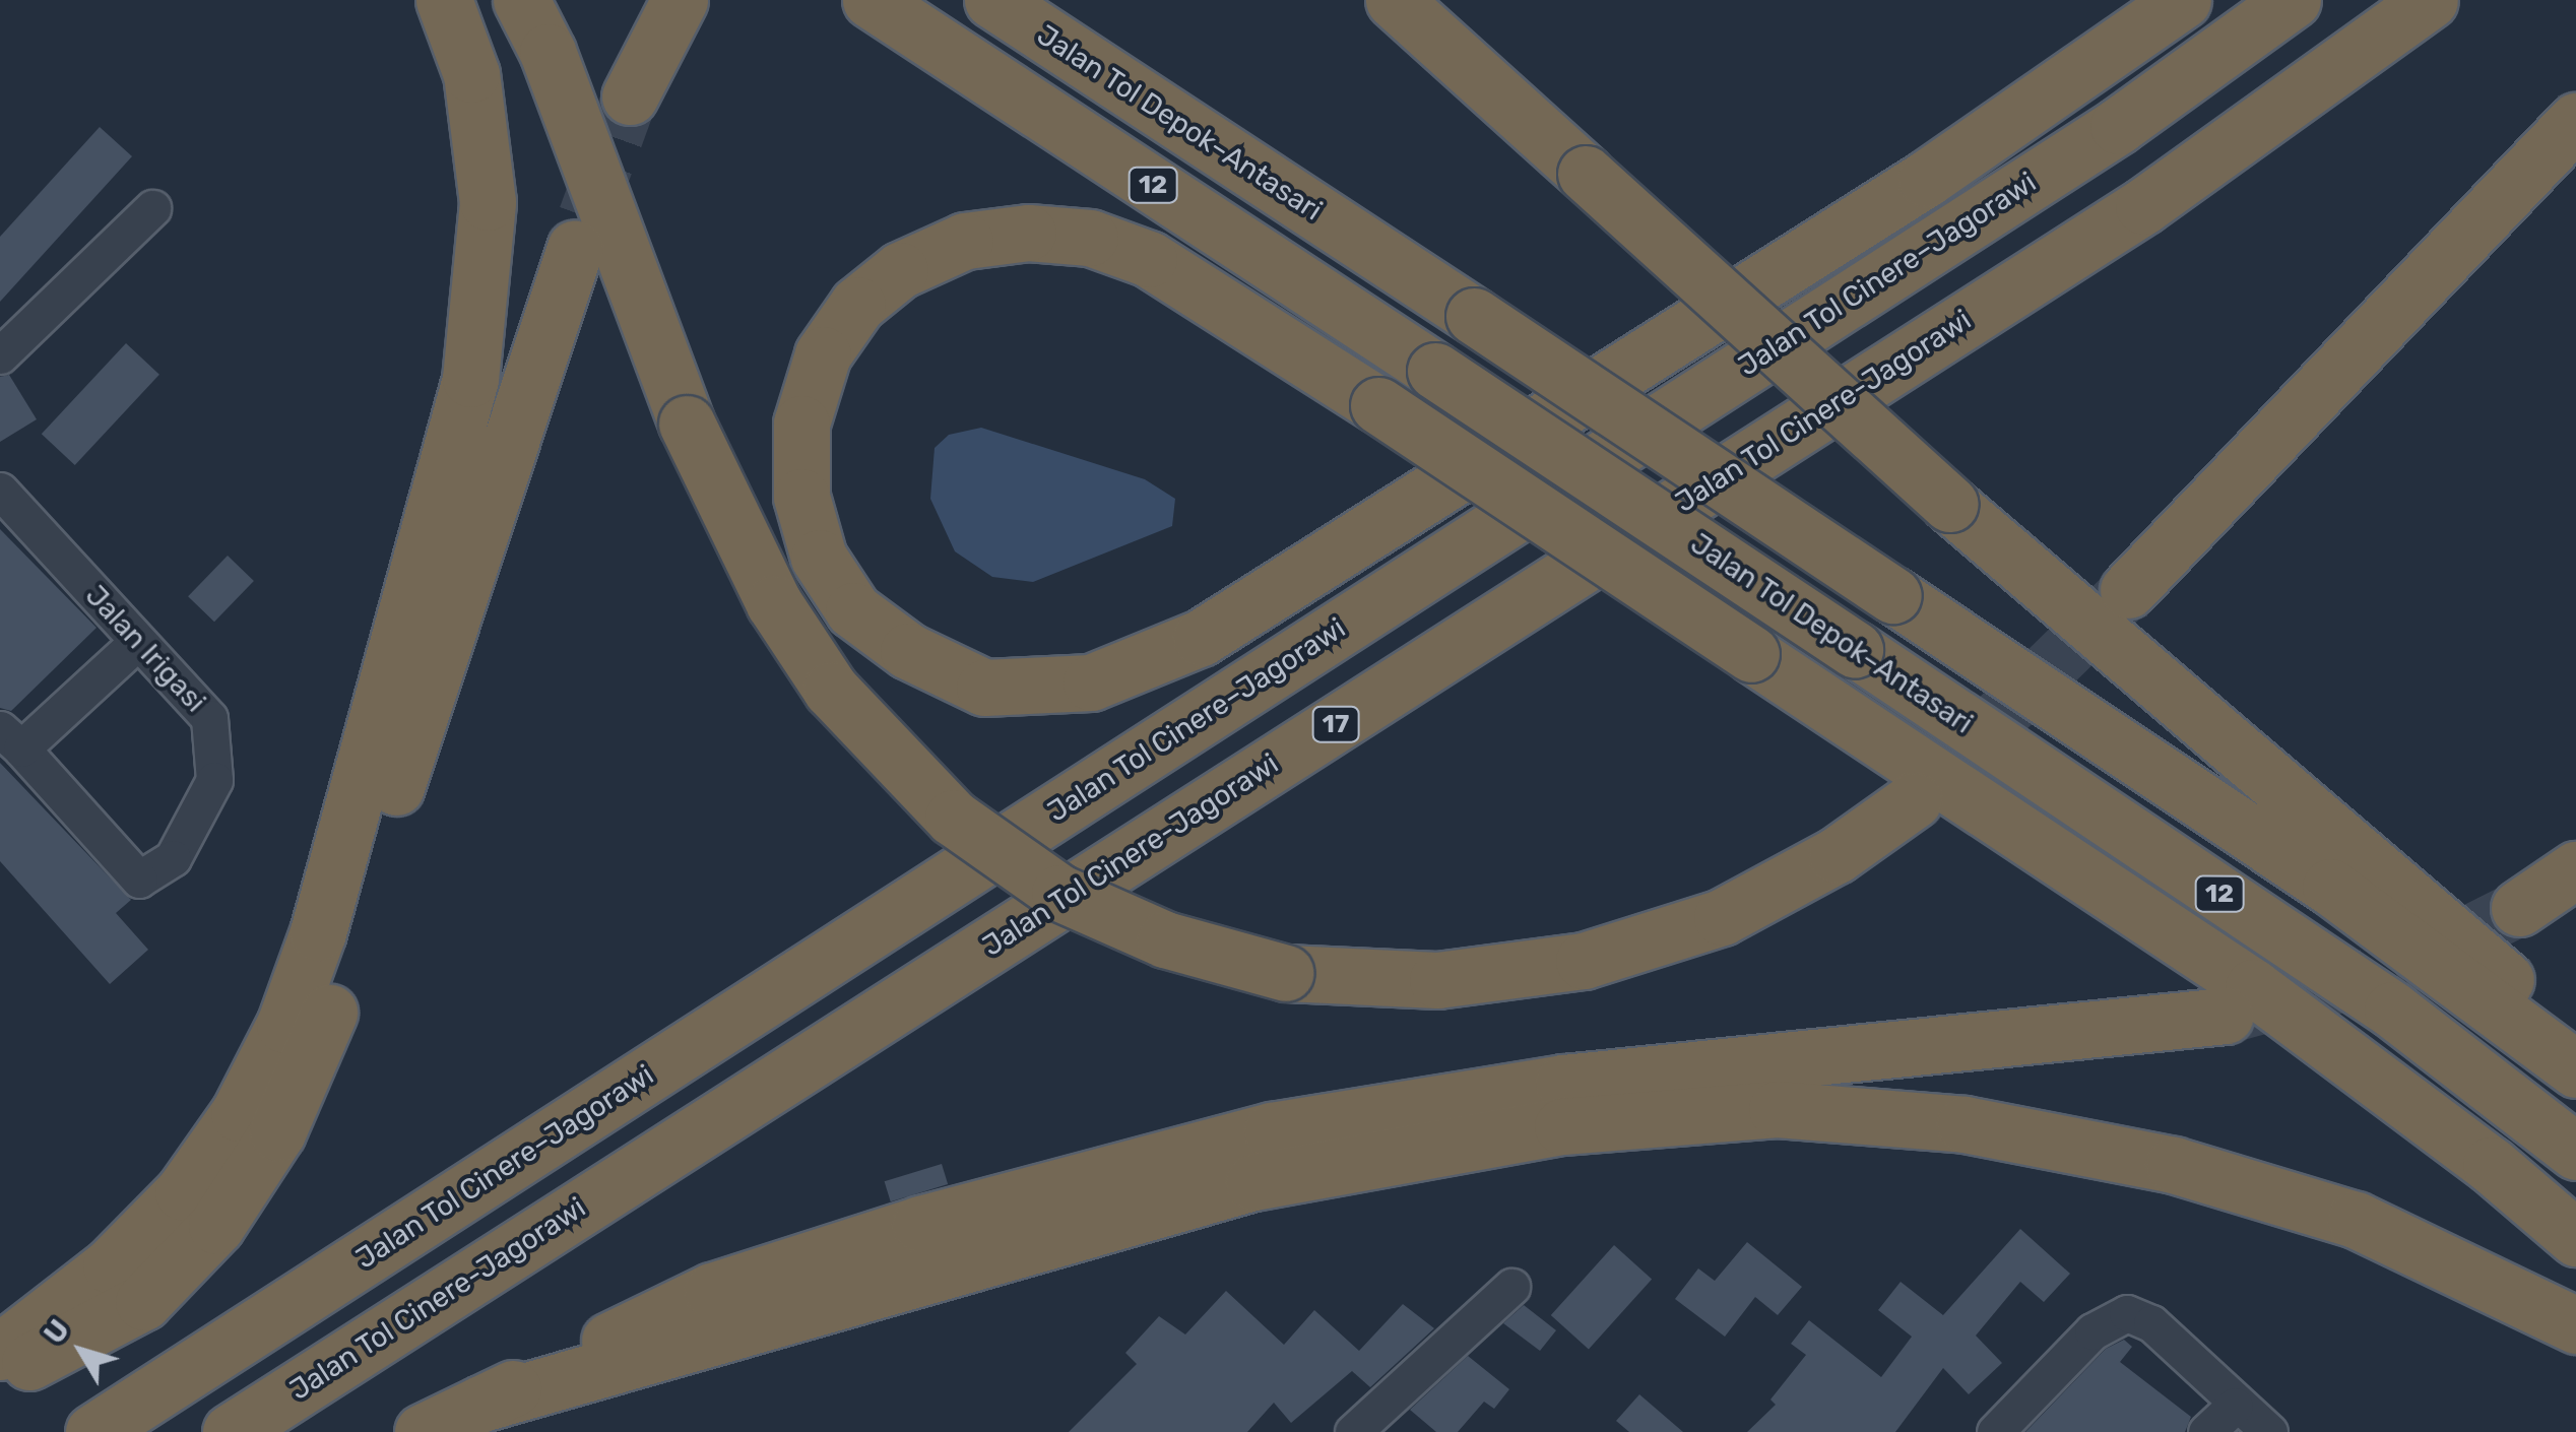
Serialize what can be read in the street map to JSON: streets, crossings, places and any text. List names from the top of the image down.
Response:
{
  "streets": {
    "highway": [
      "Jalan Tol Depok–Antasari",
      "12",
      "Jalan Tol Cinere–Jagorawi",
      "Jalan Tol Cinere-Jagorawi",
      "17"
    ],
    "street": ["Jalan Irigasi"]
  },
  "north": "top left"
}
